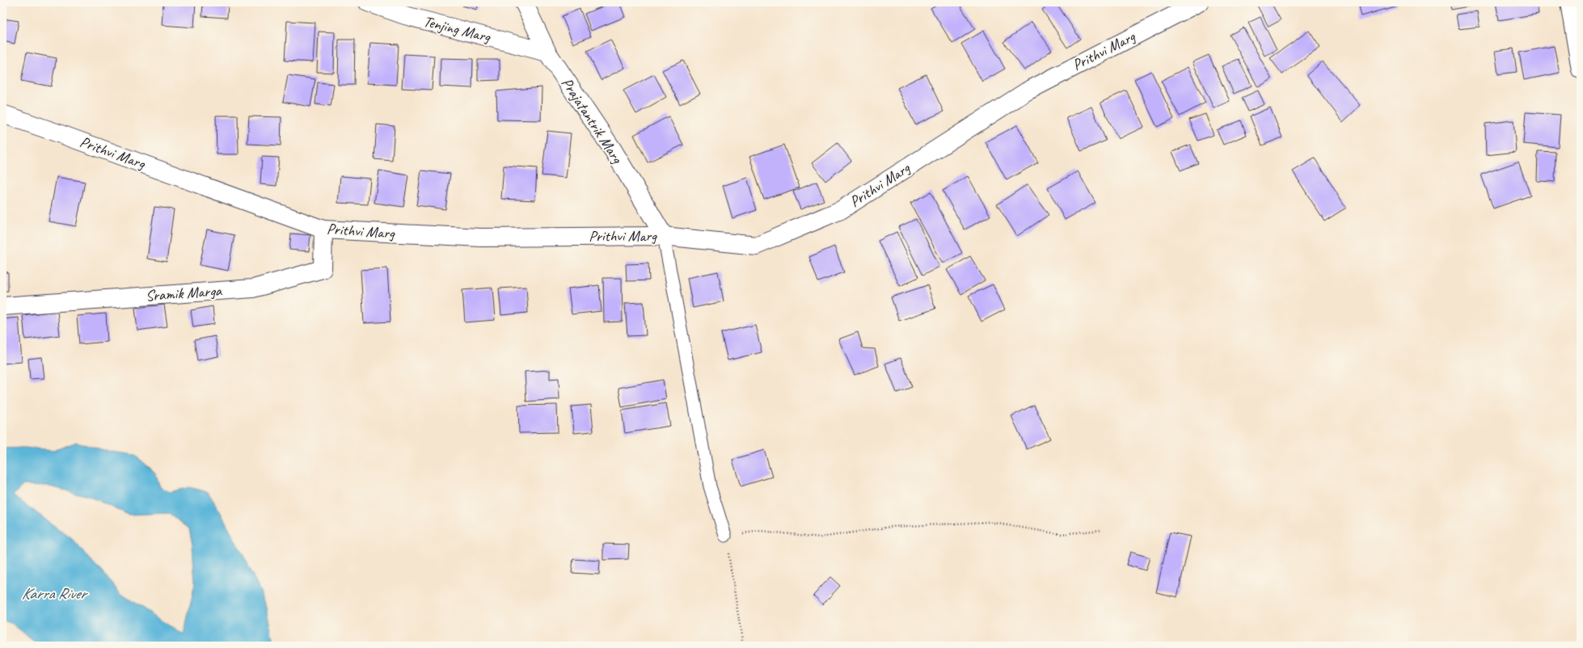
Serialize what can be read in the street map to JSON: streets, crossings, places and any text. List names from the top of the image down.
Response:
{
  "streets": {
    "street": [
      "Tenjing Marg",
      "Prithvi Marg",
      "Prajatantrik Marg",
      "Sramik Marga"
    ]
  },
  "crossings": [
    ["Tenjing Marg", "Prajatantrik Marg"],
    ["Prithvi Marg", "Prajatantrik Marg"],
    ["Prithvi Marg", "Sramik Marga"]
  ],
  "water": ["Karra River"]
}
